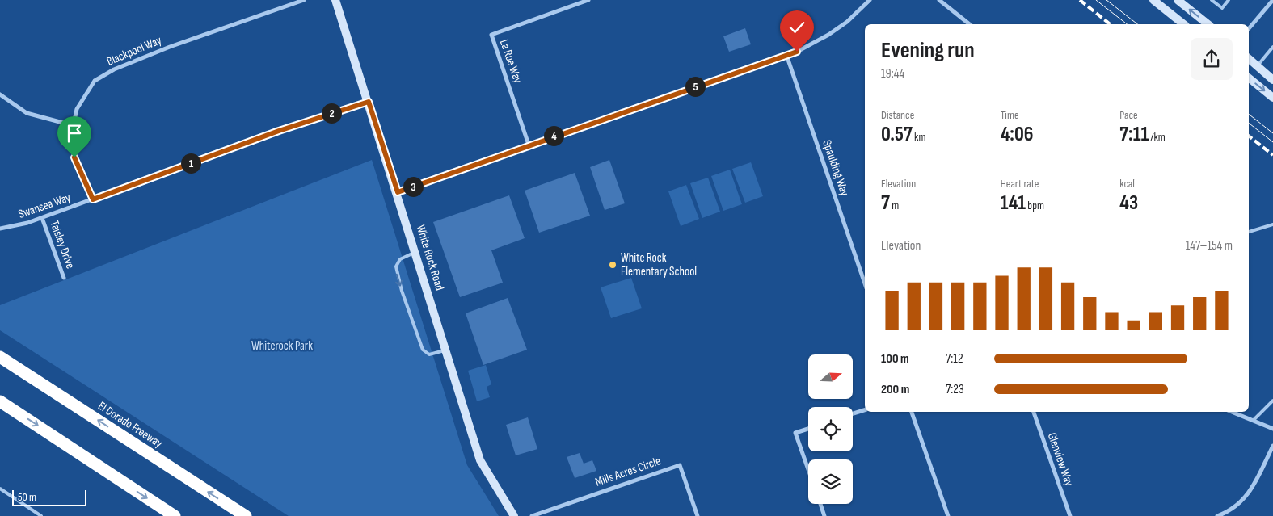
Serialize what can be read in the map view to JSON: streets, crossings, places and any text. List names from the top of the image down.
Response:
{
  "streets": {
    "highway": ["El Dorado Freeway"],
    "street": [
      "Blackpool Way",
      "La Rue Way",
      "Spaulding Way",
      "Swansea Way",
      "Taisley Drive",
      "White Rock Road",
      "Glenview Way",
      "Mills Acres Circle"
    ]
  },
  "crossings": [
    ["Blackpool Way", "Swansea Way"],
    ["Swansea Way", "Taisley Drive"],
    ["Swansea Way", "White Rock Road"]
  ],
  "parks": ["Whiterock Park"],
  "places": ["White Rock Elementary School"],
  "scale_bar": "50 m",
  "north": "right",
  "page": {
    "heading": ["Evening run", "19:44"],
    "pins": [
      "5",
      "2",
      "4",
      "1",
      "3"
    ],
    "stats": [
      ["Distance", "0.57 km"],
      ["Time", "4:06"],
      ["Pace", "7:11 /km"],
      ["Elevation", "7 m"],
      ["Heart rate", "141 bpm"],
      ["kcal", "43"]
    ],
    "chart": ["Elevation", "147–154 m"],
    "list": [
      {
        "name": "100 m",
        "note": "7:12"
      },
      {
        "name": "200 m",
        "note": "7:23"
      }
    ],
    "scale": "50 m"
  }
}
